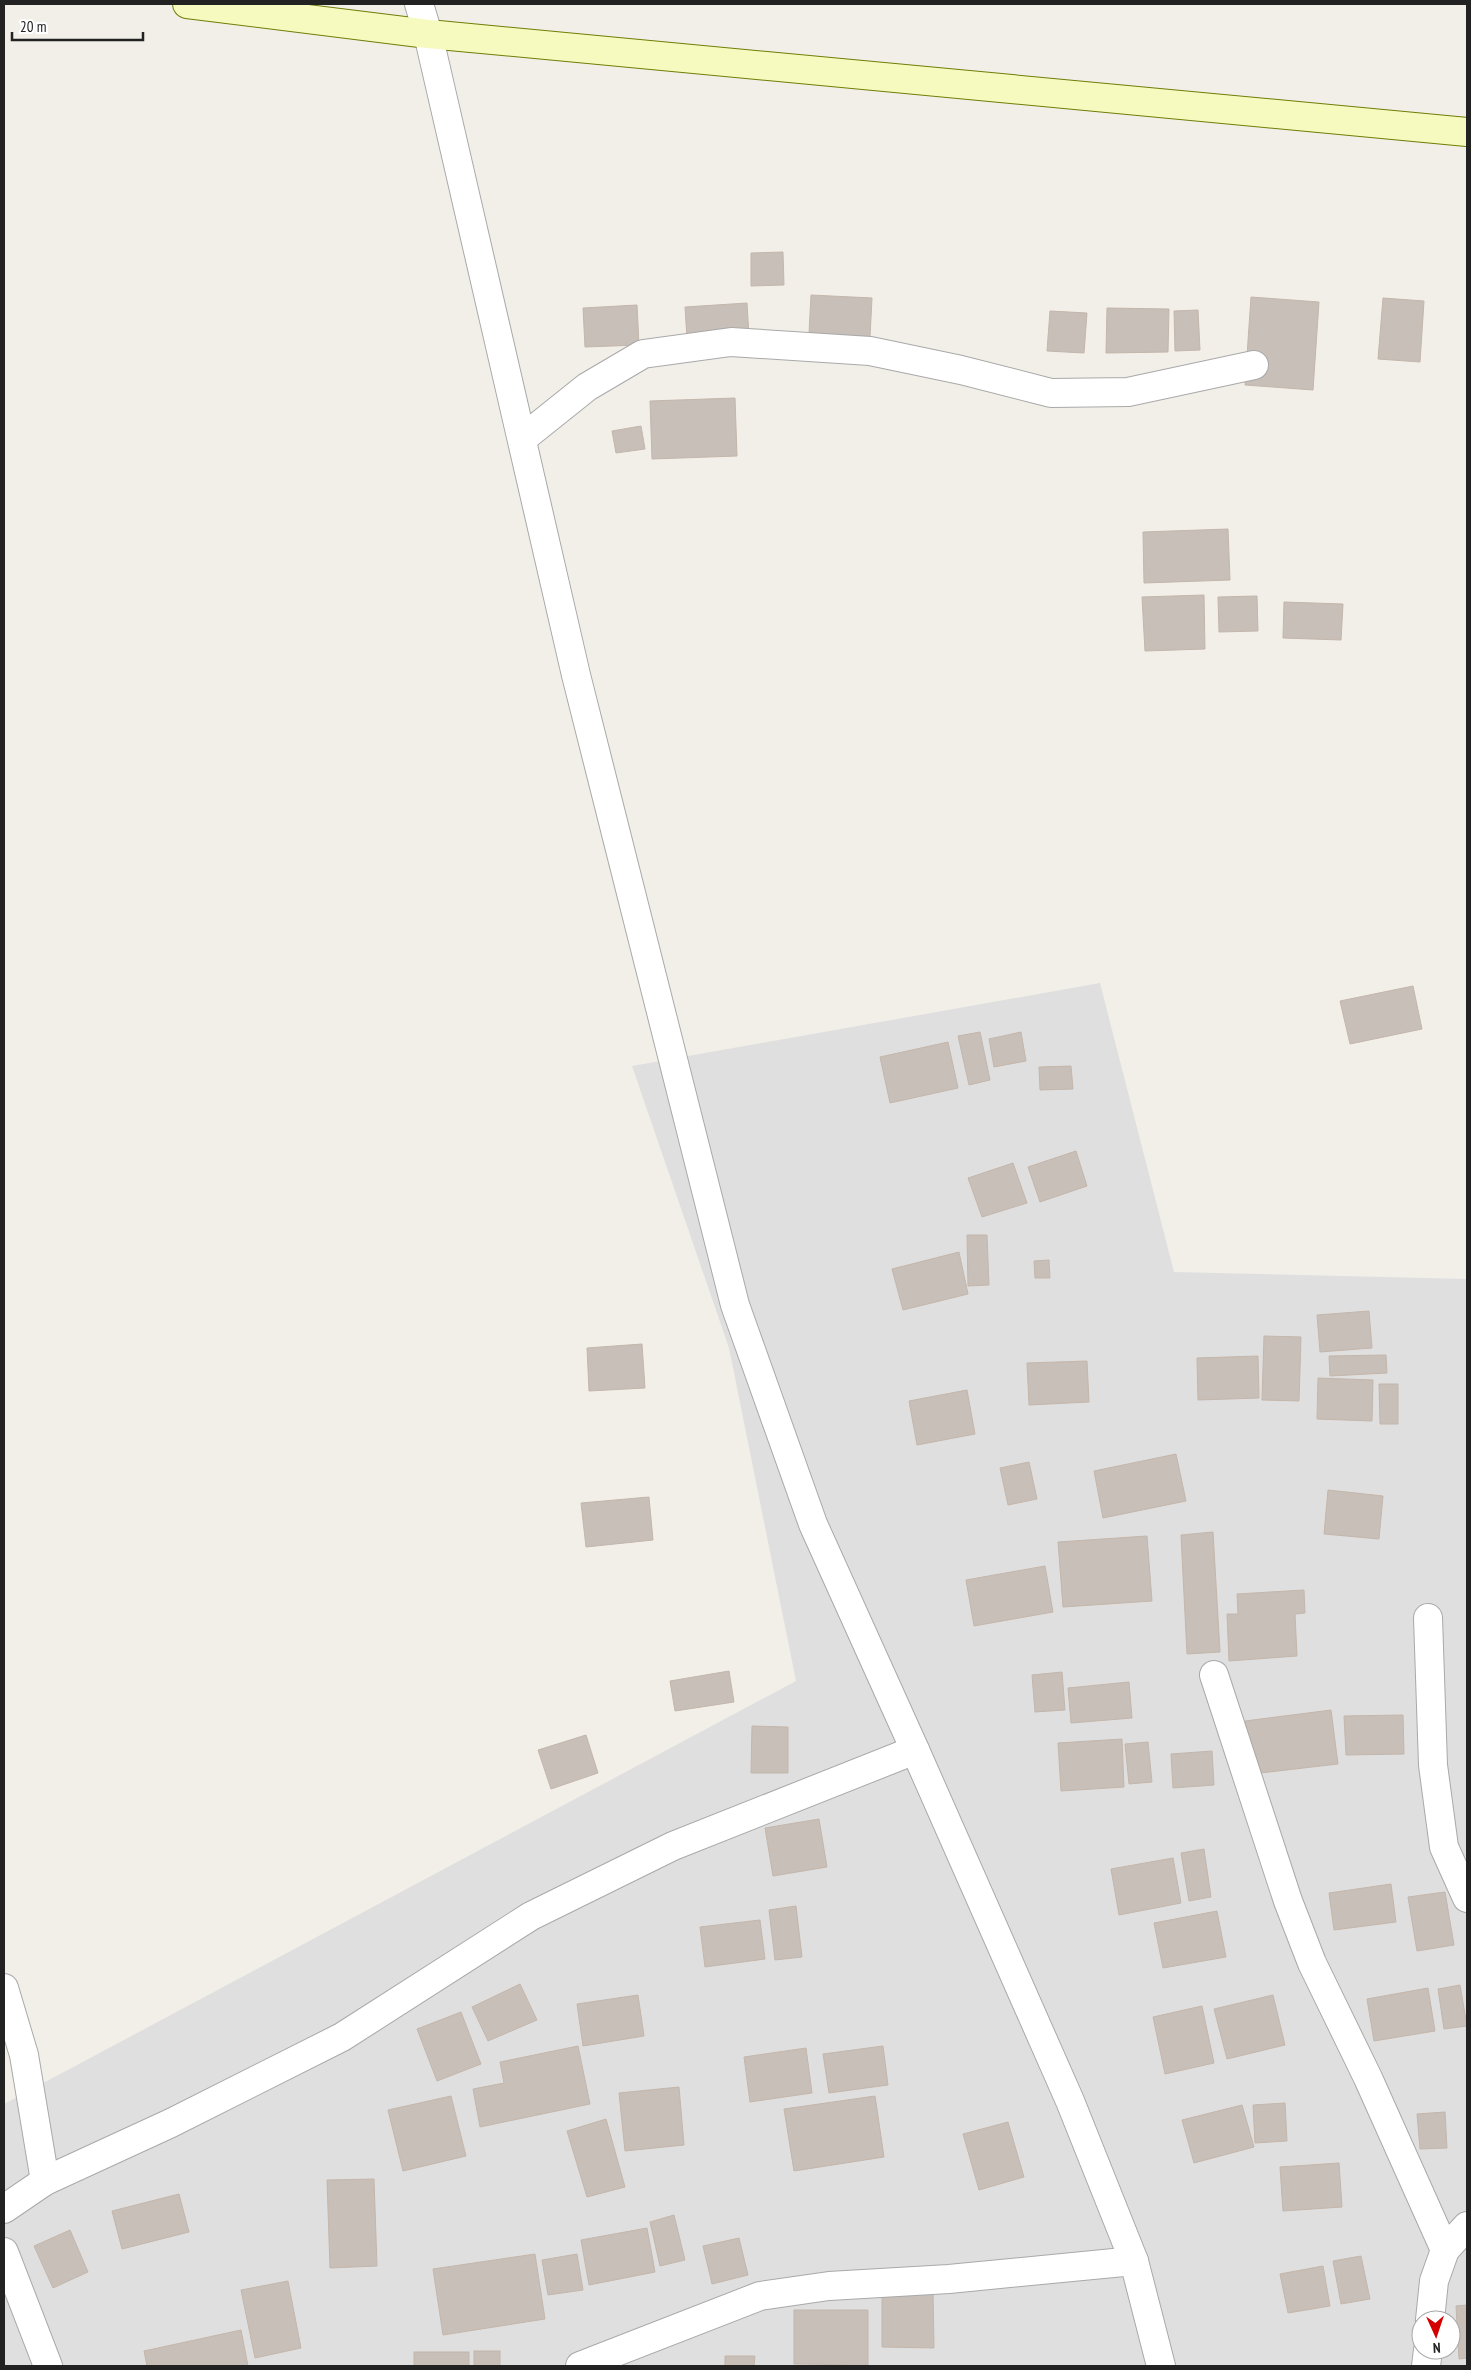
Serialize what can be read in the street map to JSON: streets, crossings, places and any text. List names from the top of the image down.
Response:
{
  "scale_bar": "20 m",
  "north": "bottom"
}
